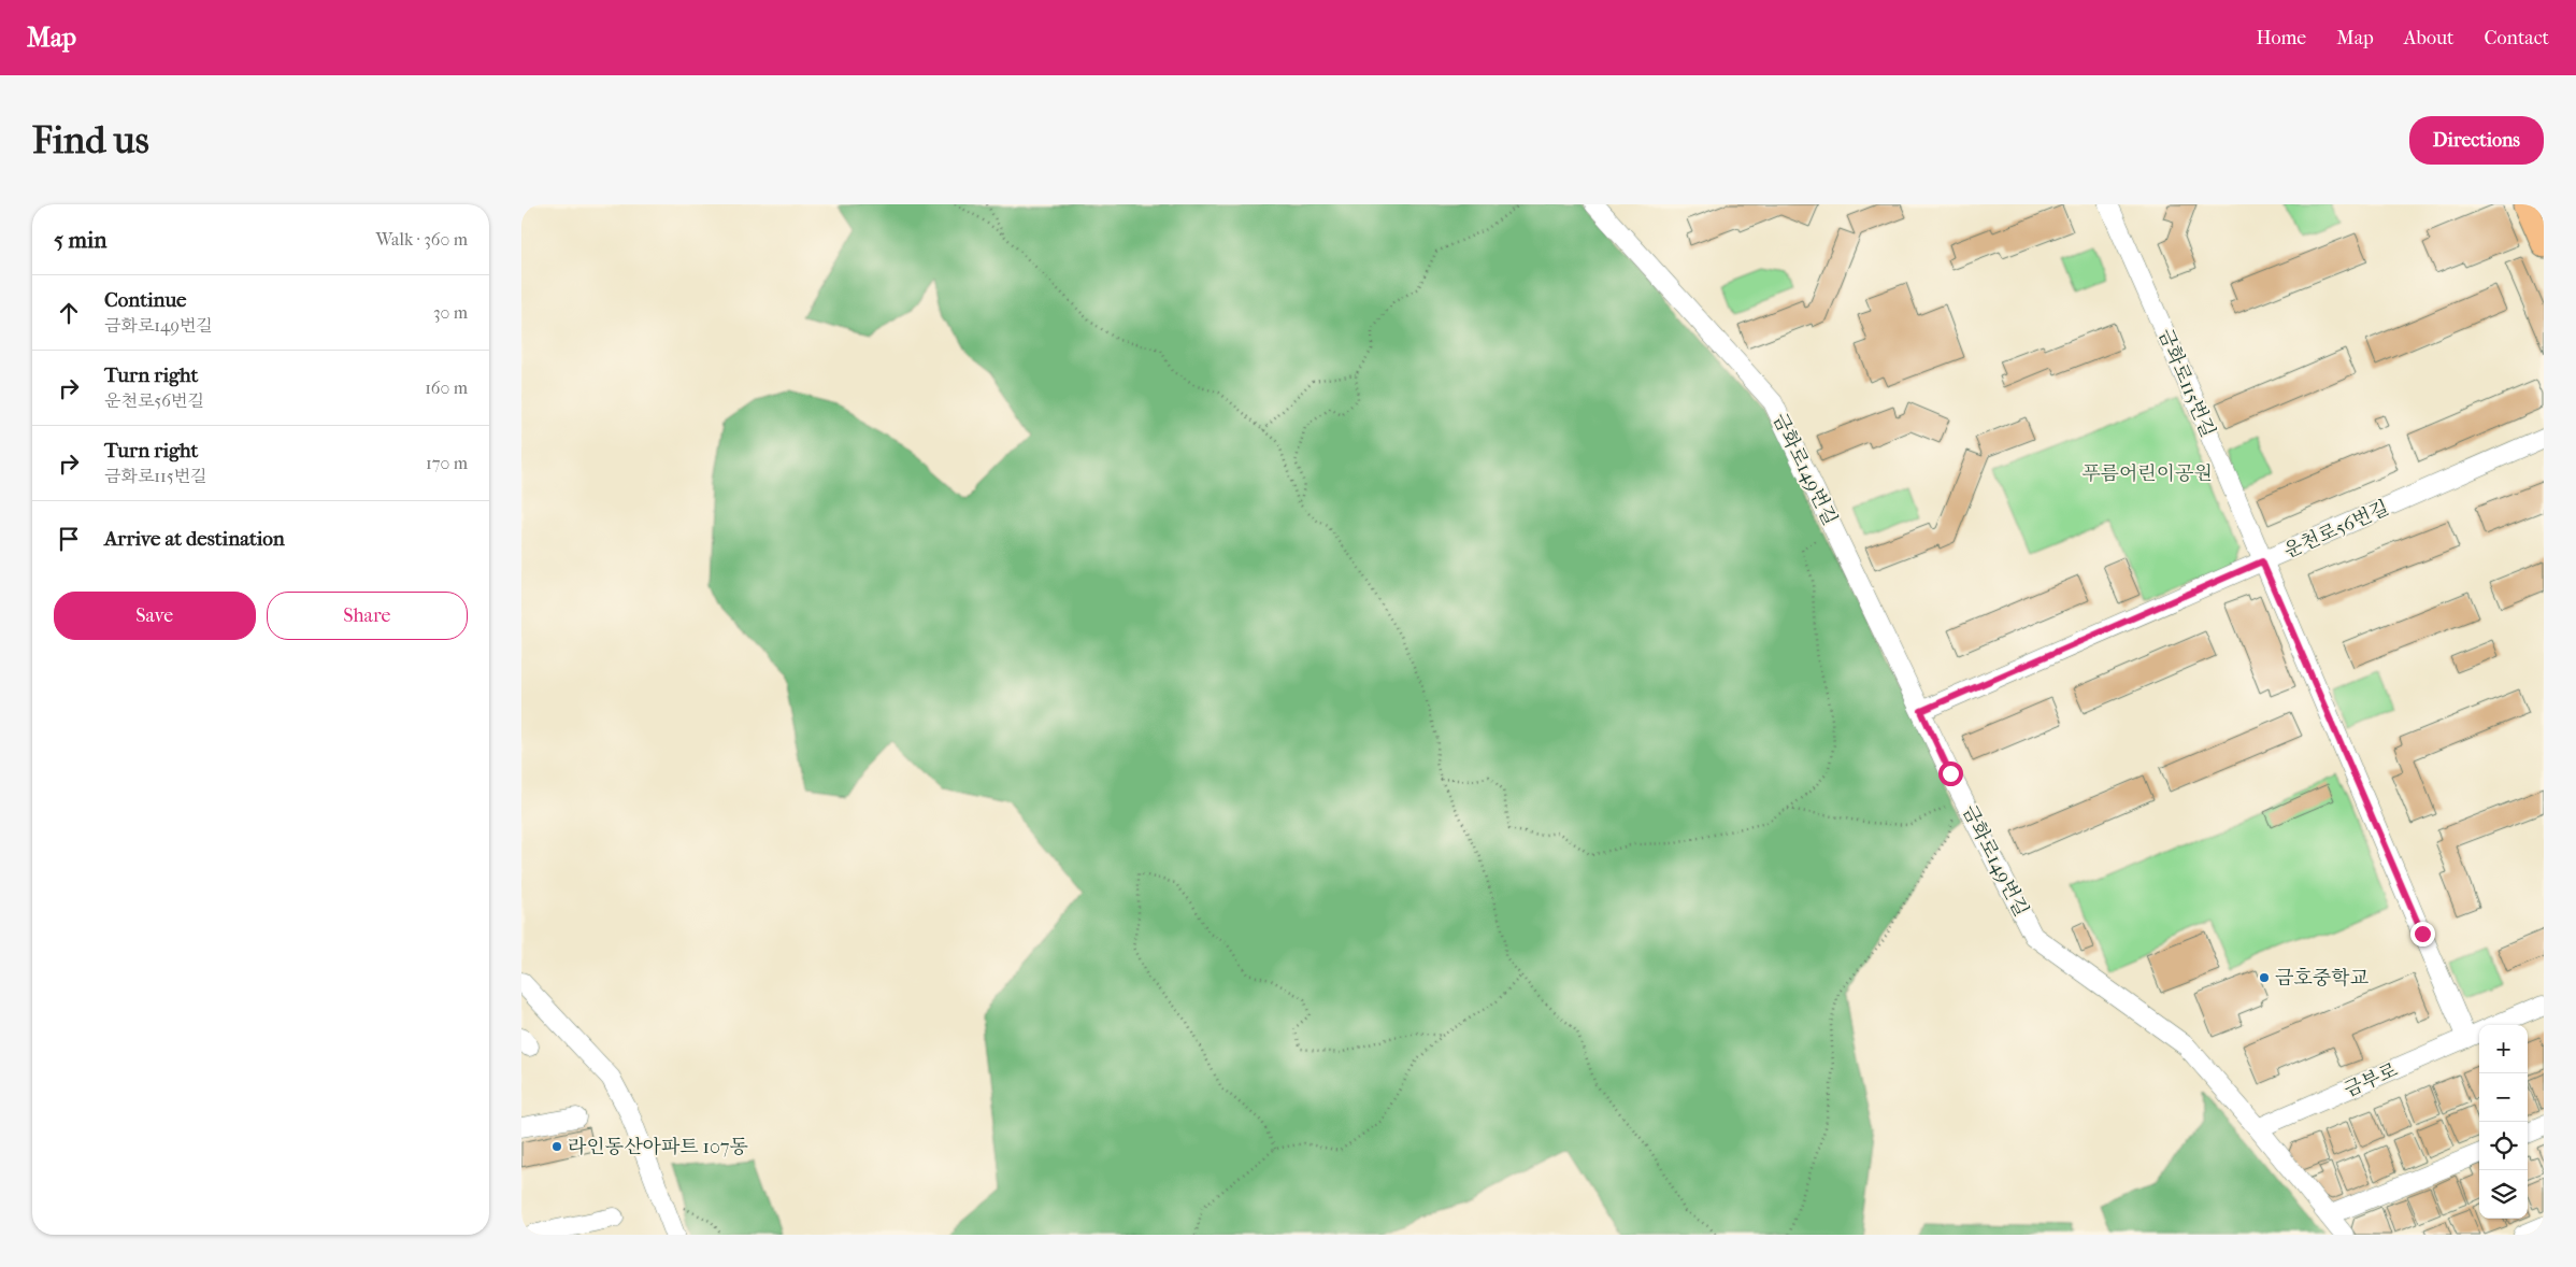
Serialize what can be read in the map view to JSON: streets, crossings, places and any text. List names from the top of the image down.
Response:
{
  "streets": {
    "street": [
      "금화로115번길",
      "금화로149번길",
      "운천로56번길",
      "금부로"
    ]
  },
  "crossings": [
    ["금화로115번길", "운천로56번길"],
    ["금화로115번길", "금부로"],
    ["금화로149번길", "운천로56번길"],
    ["금화로149번길", "금부로"]
  ],
  "parks": ["푸름어린이공원"],
  "places": ["금호중학교", "라인동산아파트 107동"],
  "page": {
    "header": "Map",
    "nav": [
      "Home",
      "Map",
      "About",
      "Contact"
    ],
    "buttons": [
      "Directions",
      ["Save", "Share"]
    ],
    "title": "Find us",
    "heading": ["5 min", "Walk · 360 m"],
    "list": [
      ["Continue", "금화로149번길", "30 m"],
      ["Turn right", "운천로56번길", "160 m"],
      ["Turn right", "금화로115번길", "170 m"],
      "Arrive at destination"
    ],
    "map_buttons": ["+", "−"]
  }
}
